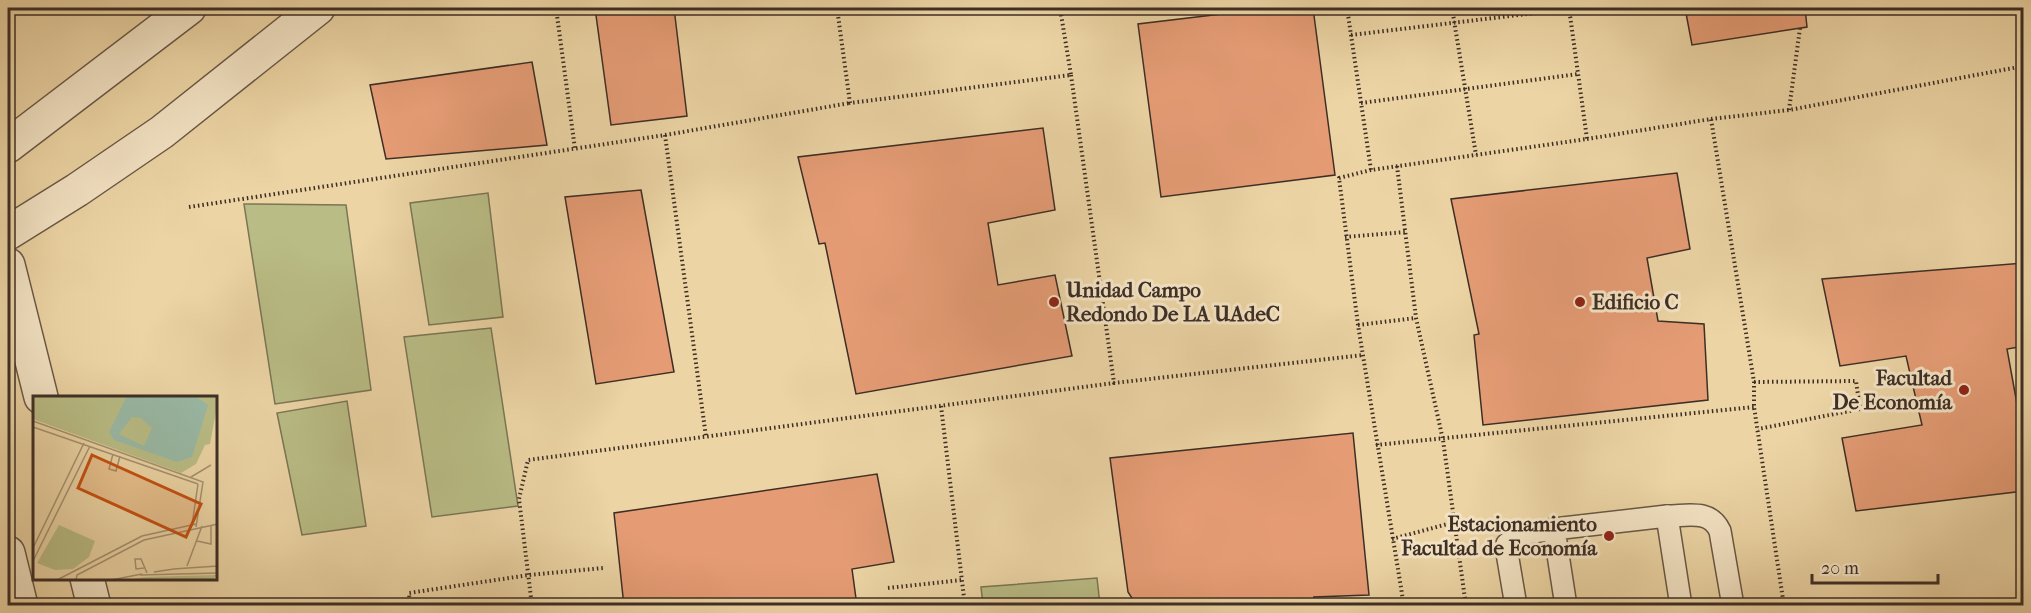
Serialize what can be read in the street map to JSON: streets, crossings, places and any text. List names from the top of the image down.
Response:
{
  "places": [
    "Unidad Campo Redondo De LA UAdeC",
    "Edificio C",
    "Facultad De Economía",
    "Estacionamiento Facultad de Economía"
  ],
  "scale_bar": "20 m"
}
